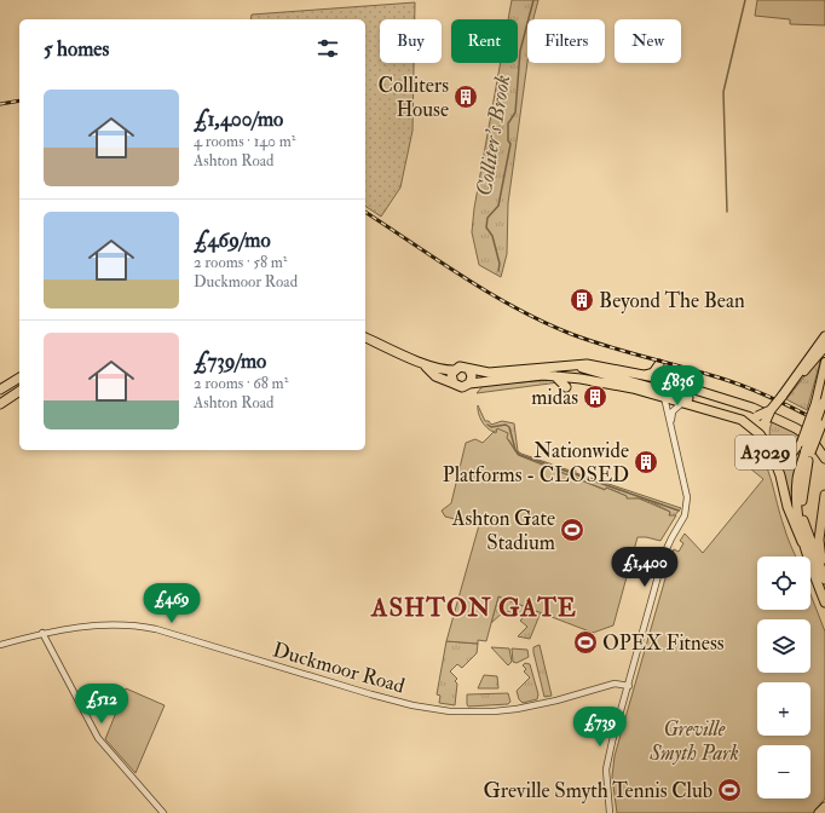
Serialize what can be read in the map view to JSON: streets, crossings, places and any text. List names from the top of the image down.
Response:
{
  "streets": {
    "highway": ["A3029"],
    "street": ["Duckmoor Road"]
  },
  "districts": ["ASHTON GATE"],
  "water": ["Colliter's Brook"],
  "parks": ["Greville Smyth Park"],
  "places": {
    "building": [
      "Colliters House",
      "Beyond The Bean",
      "midas",
      "Nationwide Platforms - CLOSED"
    ],
    "sports": ["Ashton Gate Stadium", "OPEX Fitness", "Greville Smyth Tennis Club"]
  },
  "page": {
    "chip": [
      "Buy",
      "Rent",
      "Filters",
      "New"
    ],
    "heading": "5 homes",
    "list": [
      {
        "name": "£1,400/mo",
        "note": "4 rooms · 140 m² · Ashton Road"
      },
      {
        "name": "£469/mo",
        "note": "2 rooms · 58 m² · Duckmoor Road"
      },
      {
        "name": "£739/mo",
        "note": "2 rooms · 68 m² · Ashton Road"
      }
    ],
    "price": [
      "£836",
      "£1,400",
      "£469",
      "£512",
      "£739"
    ],
    "map_buttons": ["+", "−"]
  }
}
